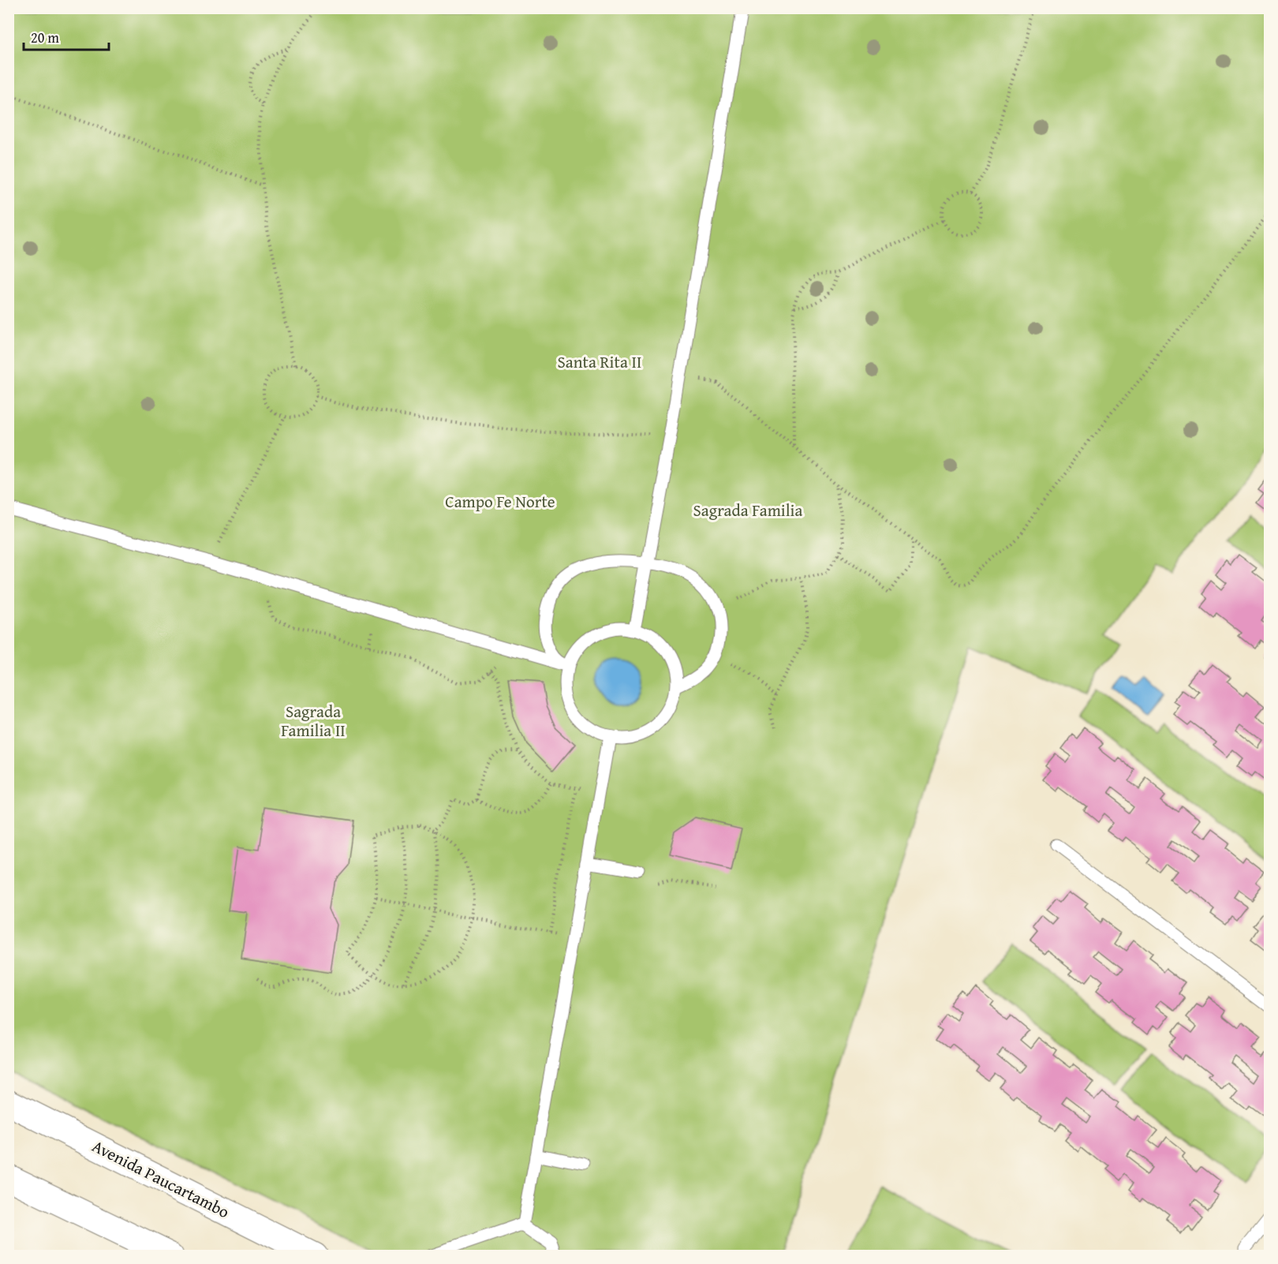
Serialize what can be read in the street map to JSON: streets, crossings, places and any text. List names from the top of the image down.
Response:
{
  "streets": {
    "main road": ["Avenida Paucartambo"]
  },
  "parks": [
    "Santa Rita II",
    "Campo Fe Norte",
    "Sagrada Familia",
    "Sagrada Familia II"
  ],
  "scale_bar": "20 m"
}
